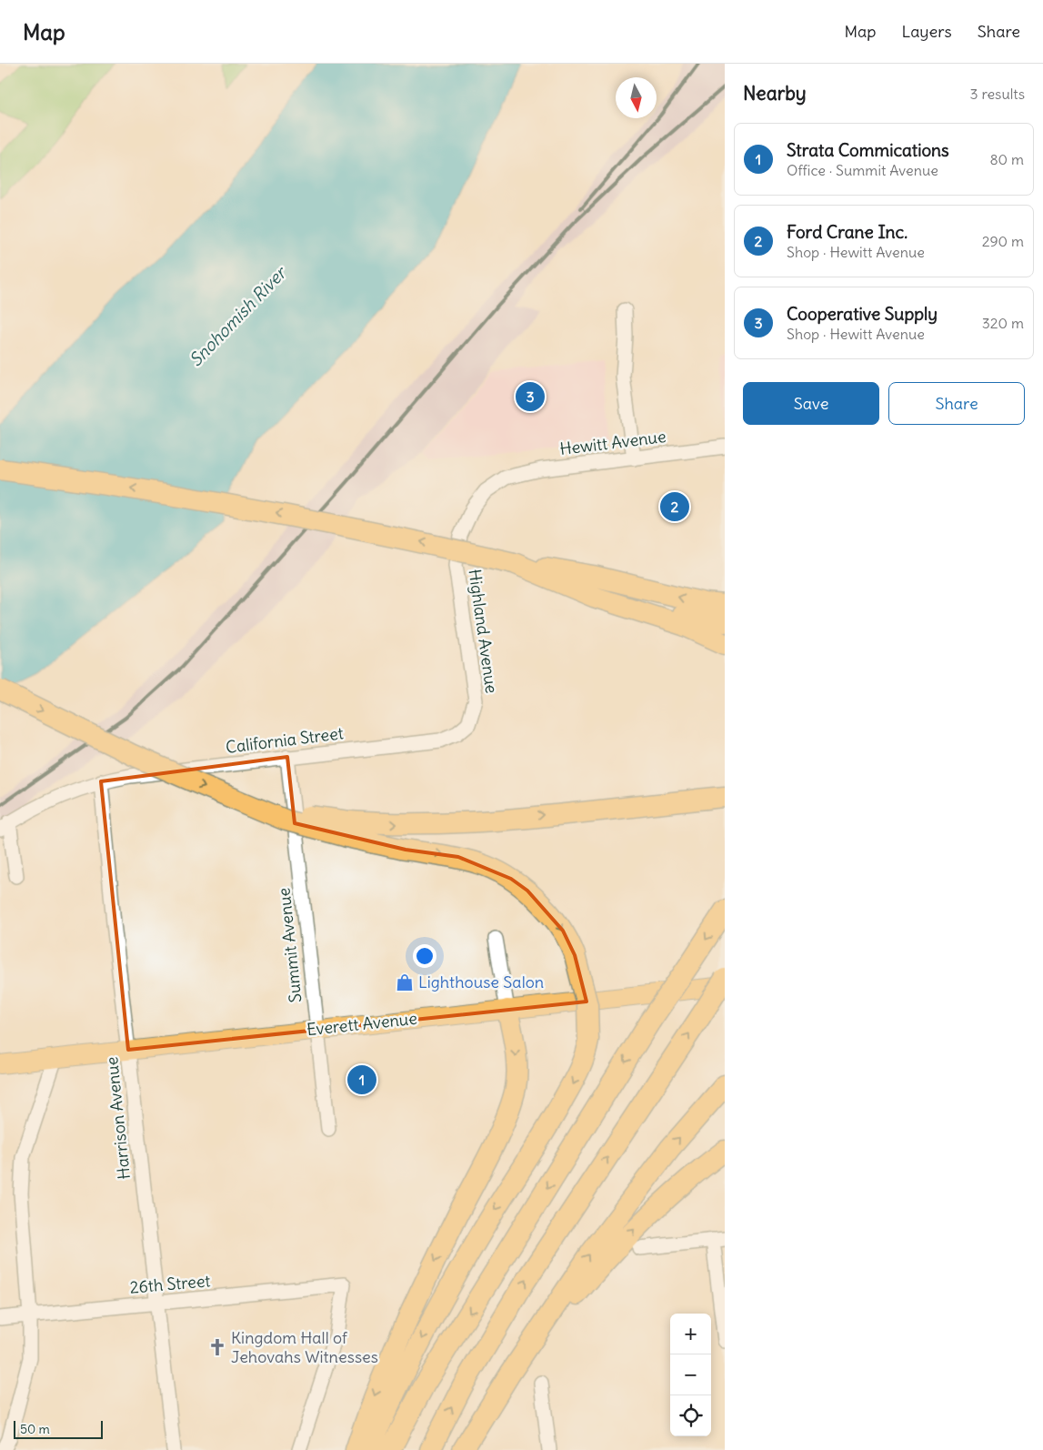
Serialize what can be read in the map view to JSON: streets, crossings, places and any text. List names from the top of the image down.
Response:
{
  "streets": {
    "main road": ["Everett Avenue"],
    "street": [
      "Hewitt Avenue",
      "Highland Avenue",
      "California Street",
      "Summit Avenue",
      "Harrison Avenue",
      "26th Street"
    ]
  },
  "crossings": [
    ["Hewitt Avenue", "Highland Avenue"],
    ["Highland Avenue", "California Street"],
    ["California Street", "Summit Avenue"],
    ["California Street", "Harrison Avenue"],
    ["Summit Avenue", "Everett Avenue"],
    ["Everett Avenue", "Harrison Avenue"],
    ["Harrison Avenue", "26th Street"]
  ],
  "water": ["Snohomish River"],
  "places": {
    "shop": ["Lighthouse Salon"],
    "church": ["Kingdom Hall of Jehovahs Witnesses"]
  },
  "scale_bar": "50 m",
  "north": "bottom",
  "page": {
    "header": "Map",
    "nav": ["Map", "Layers", "Share"],
    "heading": ["Nearby", "3 results"],
    "list": [
      {
        "mark": "1",
        "name": "Strata Commications",
        "note": "Office · Summit Avenue",
        "value": "80 m"
      },
      {
        "mark": "2",
        "name": "Ford Crane Inc.",
        "note": "Shop · Hewitt Avenue",
        "value": "290 m"
      },
      {
        "mark": "3",
        "name": "Cooperative Supply",
        "note": "Shop · Hewitt Avenue",
        "value": "320 m"
      }
    ],
    "buttons": ["Save", "Share"],
    "pins": ["3", "2", "1"],
    "map_buttons": ["+", "−"],
    "scale": "50 m"
  }
}
